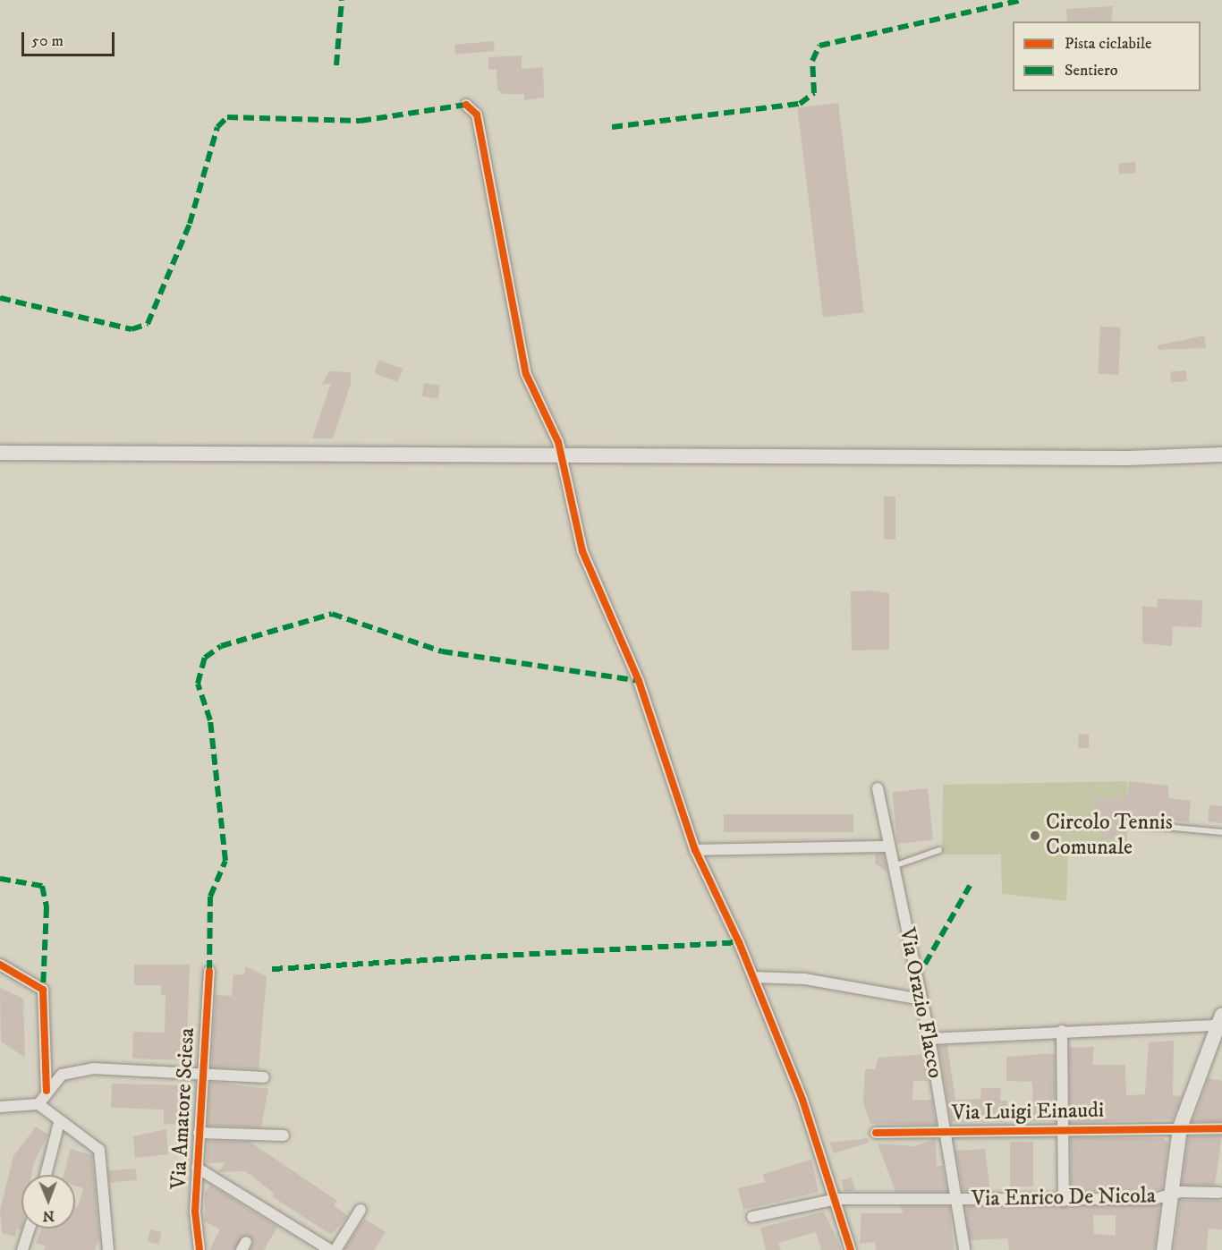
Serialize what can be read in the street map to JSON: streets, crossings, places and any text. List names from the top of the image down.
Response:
{
  "streets": {
    "street": [
      "Via Orazio Flacco",
      "Via Amatore Sciesa",
      "Via Luigi Einaudi",
      "Via Enrico De Nicola"
    ]
  },
  "crossings": [
    ["Via Orazio Flacco", "Via Luigi Einaudi"],
    ["Via Orazio Flacco", "Via Enrico De Nicola"]
  ],
  "places": ["Circolo Tennis Comunale"],
  "legend": ["Pista ciclabile", "Sentiero"],
  "scale_bar": "50 m",
  "north": "bottom"
}
